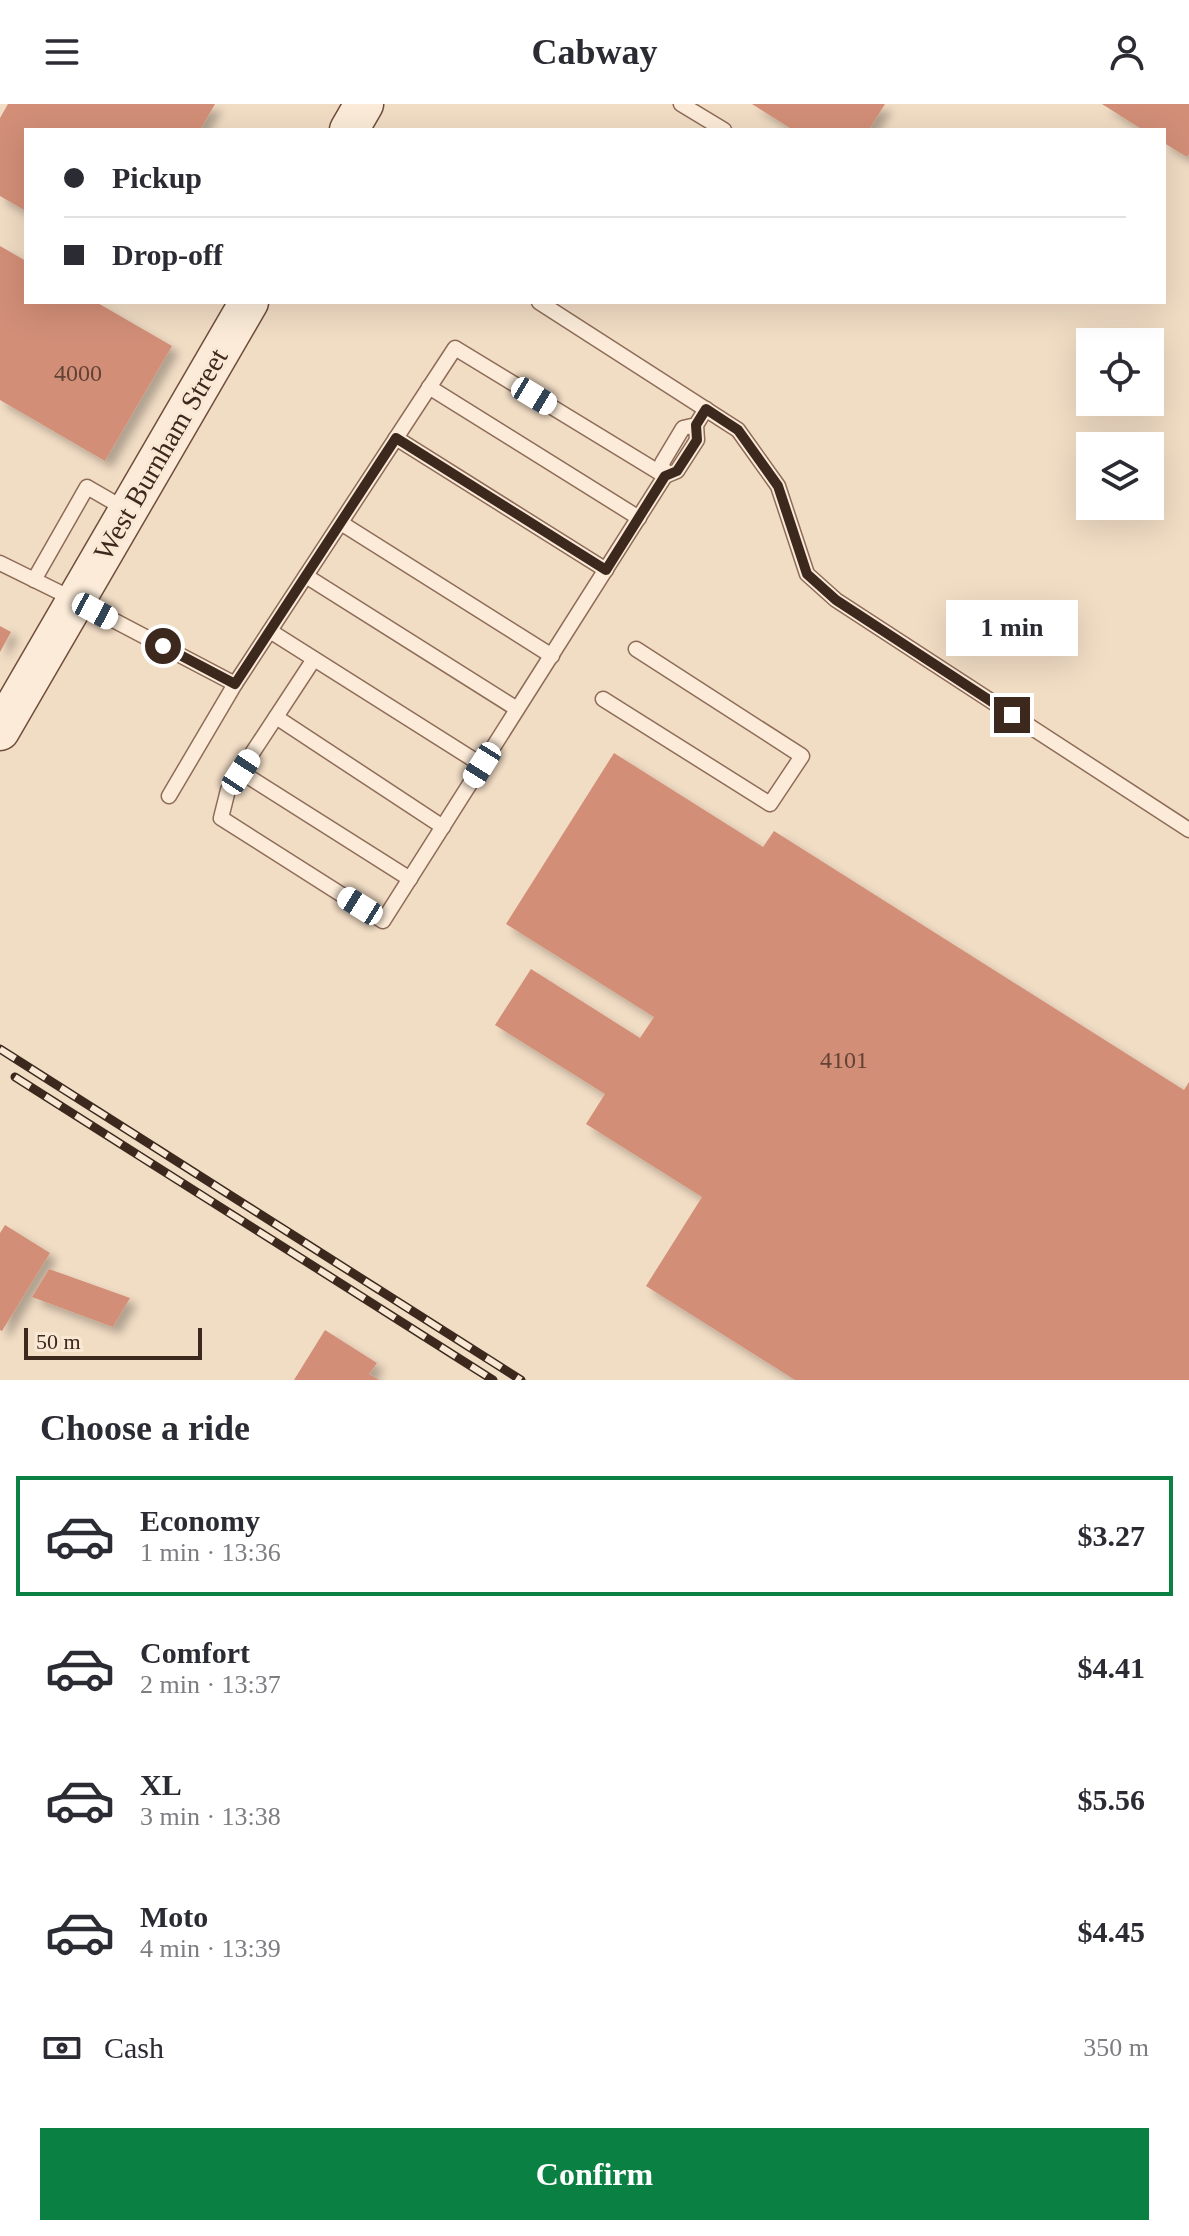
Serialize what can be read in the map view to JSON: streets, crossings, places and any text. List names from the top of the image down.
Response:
{
  "streets": {
    "street": ["West Burnham Street"]
  },
  "house_numbers": ["4000", "4101"],
  "scale_bar": "50 m",
  "page": {
    "header": "Cabway",
    "banner": ["Pickup", "Drop-off"],
    "bubble": "1 min",
    "scale": "50 m",
    "heading": "Choose a ride",
    "list": [
      {
        "name": "Economy",
        "note": "1 min · 13:36",
        "value": "$3.27"
      },
      {
        "name": "Comfort",
        "note": "2 min · 13:37",
        "value": "$4.41"
      },
      {
        "name": "XL",
        "note": "3 min · 13:38",
        "value": "$5.56"
      },
      {
        "name": "Moto",
        "note": "4 min · 13:39",
        "value": "$4.45"
      }
    ],
    "pay": ["Cash", "350 m"],
    "buttons": "Confirm"
  }
}
